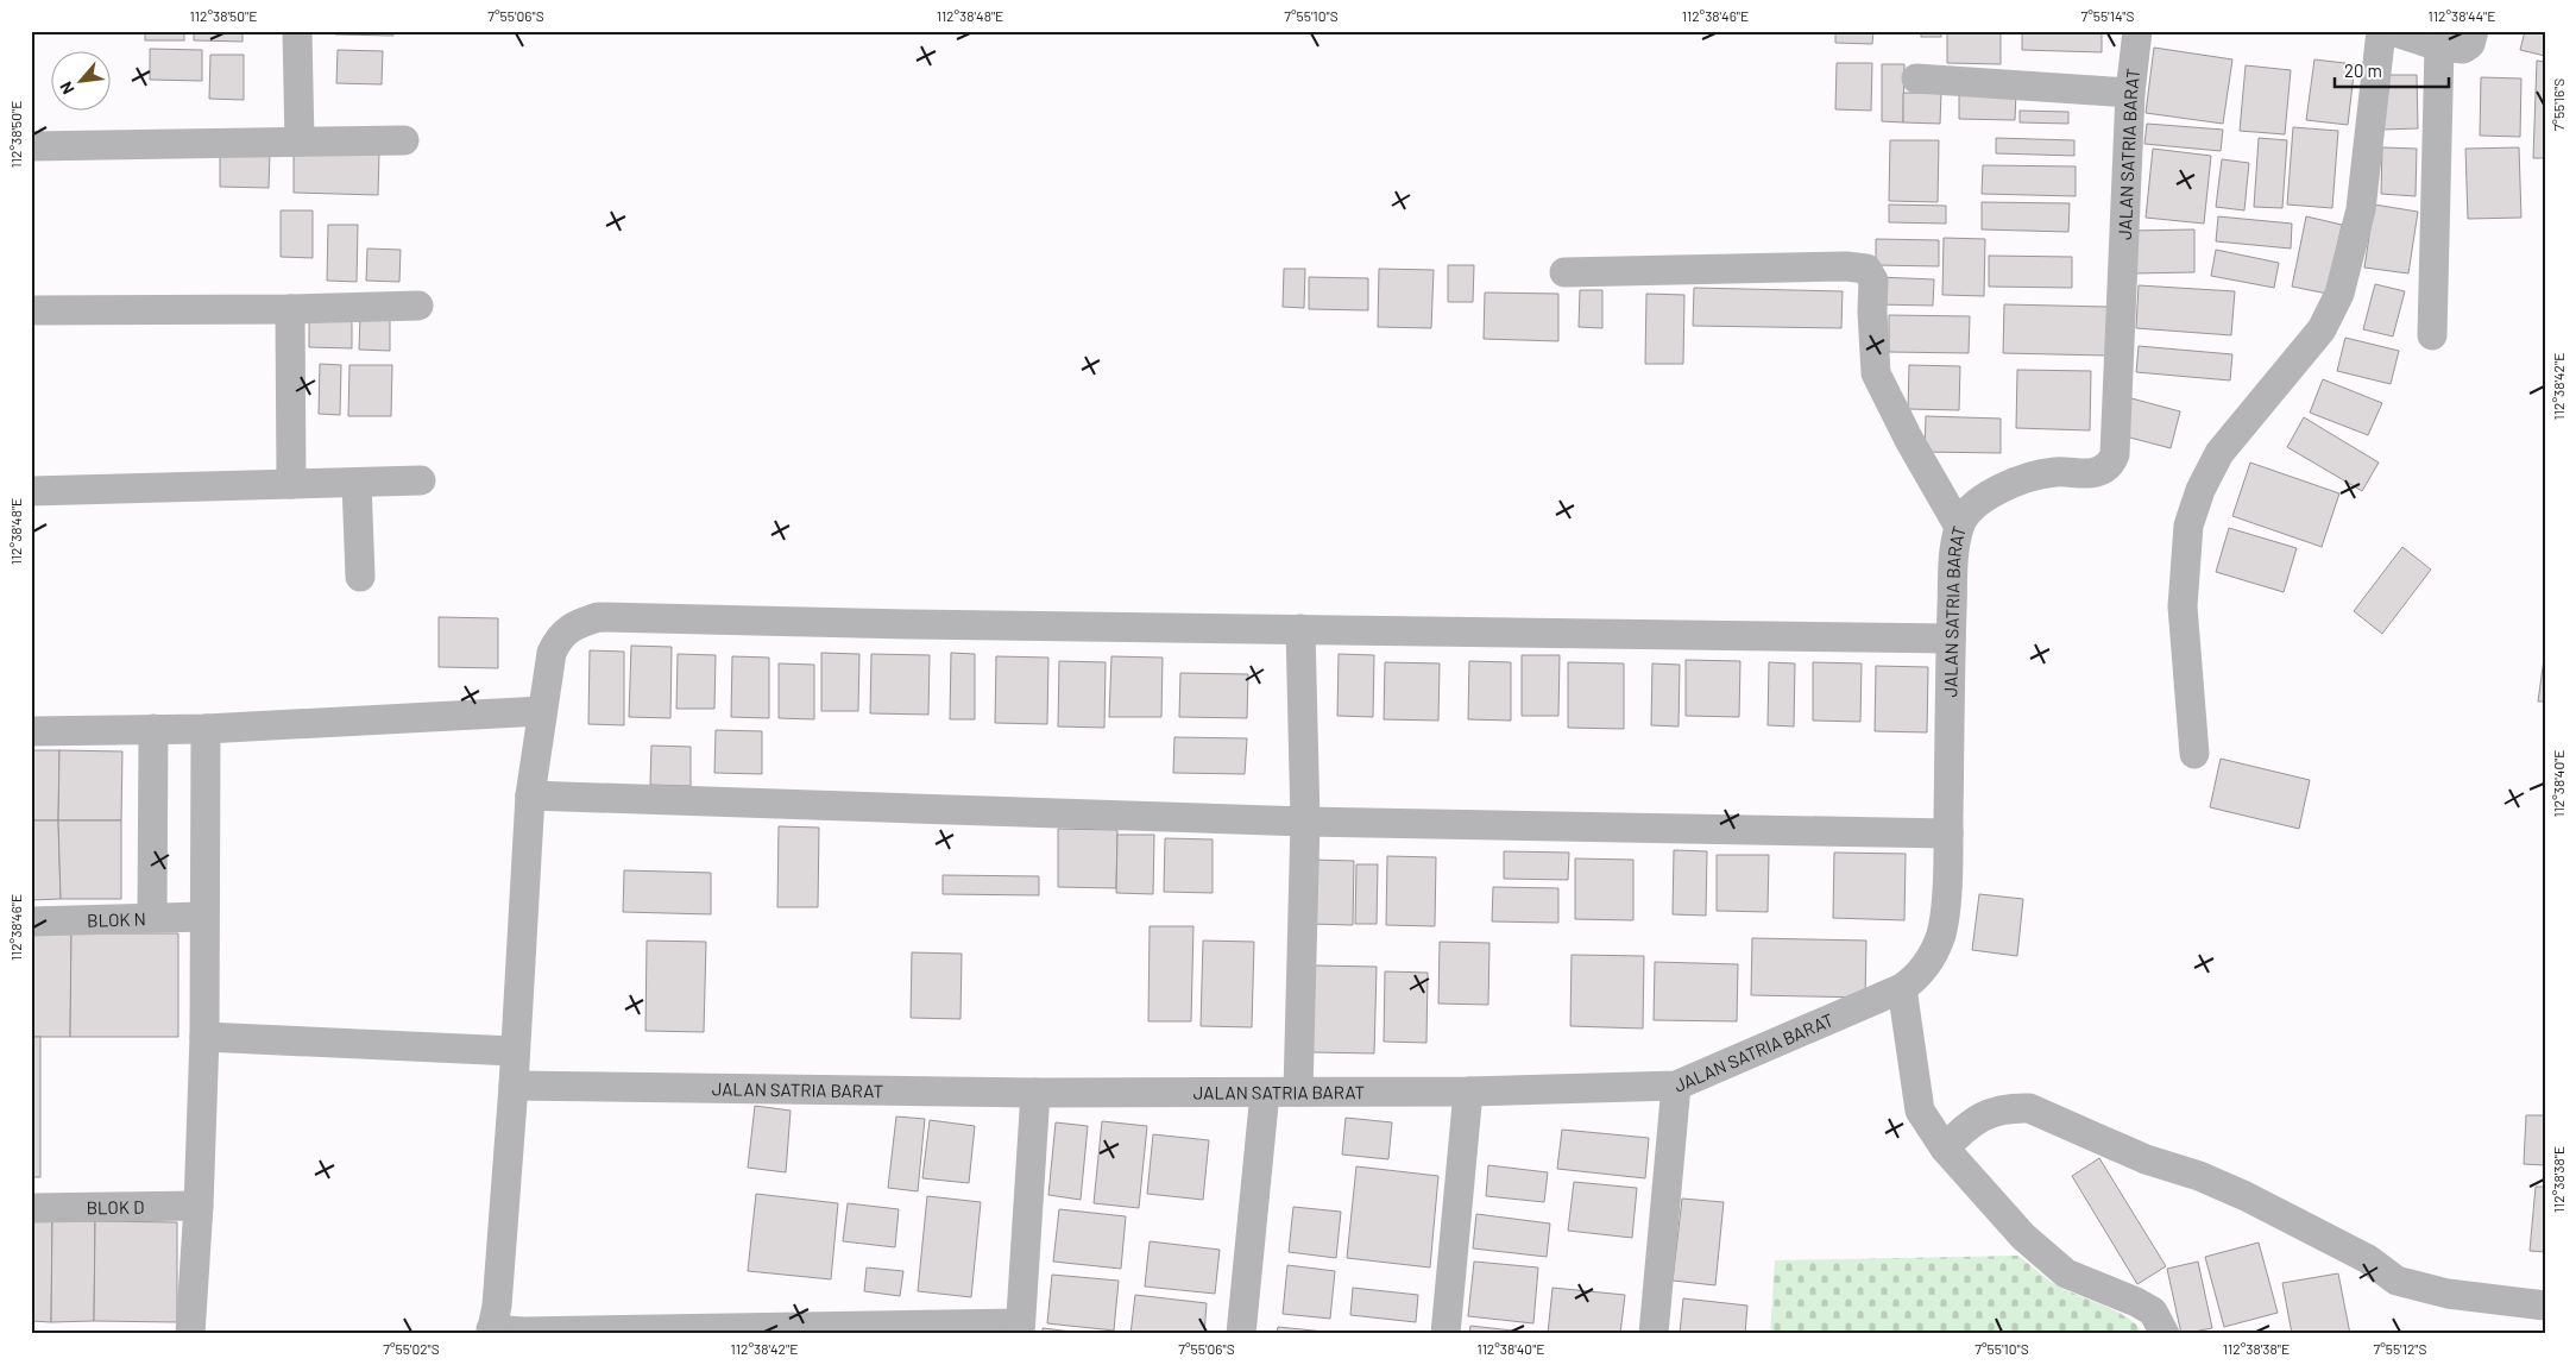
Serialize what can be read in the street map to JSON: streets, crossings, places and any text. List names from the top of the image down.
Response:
{
  "streets": {
    "street": ["JALAN SATRIA BARAT", "BLOK N", "BLOK D"]
  },
  "scale_bar": "20 m",
  "north": "bottom left",
  "coordinates": [
    "112°38'50\"E",
    "7°55'06\"S",
    "112°38'48\"E",
    "7°55'10\"S",
    "112°38'46\"E",
    "7°55'14\"S",
    "112°38'44\"E",
    "7°55'16\"S",
    "112°38'42\"E",
    "112°38'40\"E",
    "112°38'38\"E",
    "7°55'02\"S",
    "7°55'12\"S"
  ]
}
